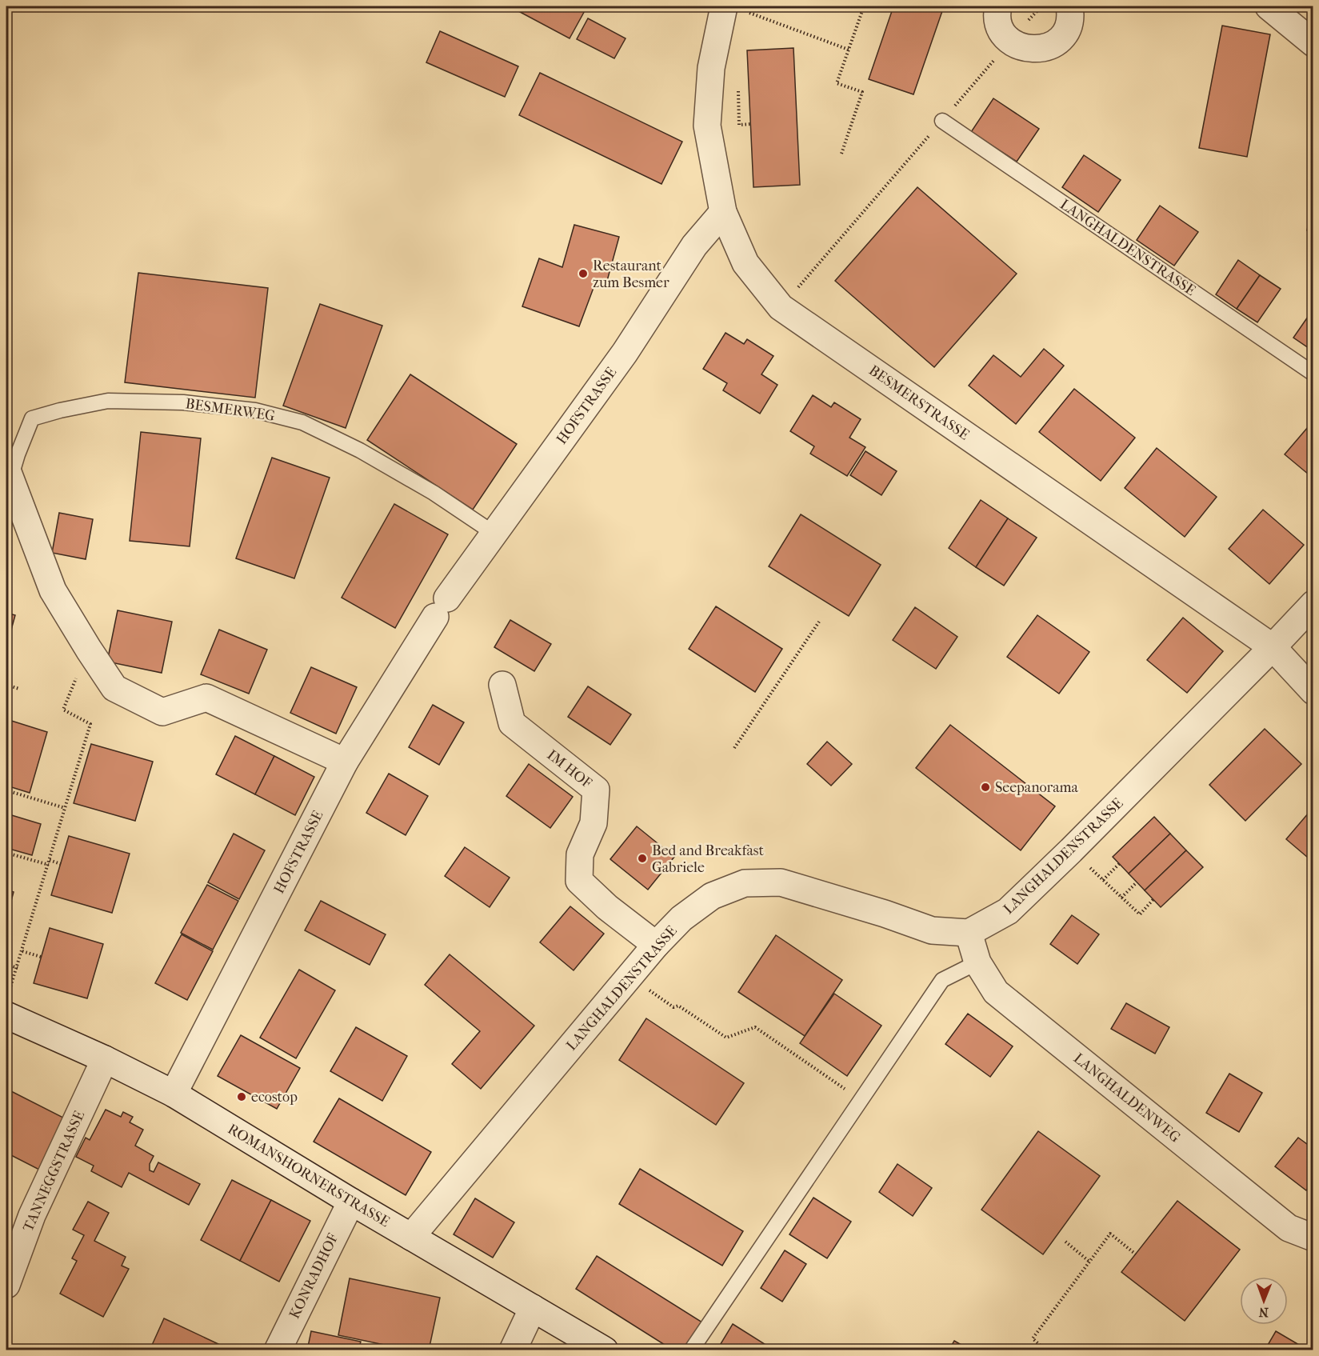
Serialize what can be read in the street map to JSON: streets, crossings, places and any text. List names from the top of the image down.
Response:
{
  "streets": {
    "street": [
      "LANGHALDENSTRASSE",
      "BESMERSTRASSE",
      "HOFSTRASSE",
      "BESMERWEG",
      "IM HOF",
      "LANGHALDENWEG",
      "TANNEGGSTRASSE",
      "ROMANSHORNERSTRASSE",
      "KONRADHOF"
    ]
  },
  "crossings": [
    ["LANGHALDENSTRASSE", "BESMERSTRASSE"],
    ["LANGHALDENSTRASSE", "IM HOF"],
    ["LANGHALDENSTRASSE", "LANGHALDENWEG"],
    ["LANGHALDENSTRASSE", "ROMANSHORNERSTRASSE"],
    ["BESMERSTRASSE", "HOFSTRASSE"],
    ["HOFSTRASSE", "BESMERWEG"],
    ["HOFSTRASSE", "ROMANSHORNERSTRASSE"],
    ["TANNEGGSTRASSE", "ROMANSHORNERSTRASSE"],
    ["ROMANSHORNERSTRASSE", "KONRADHOF"]
  ],
  "places": [
    "Restaurant zum Besmer",
    "Seepanorama",
    "Bed and Breakfast Gabriele",
    "ecostop"
  ],
  "north": "bottom"
}
